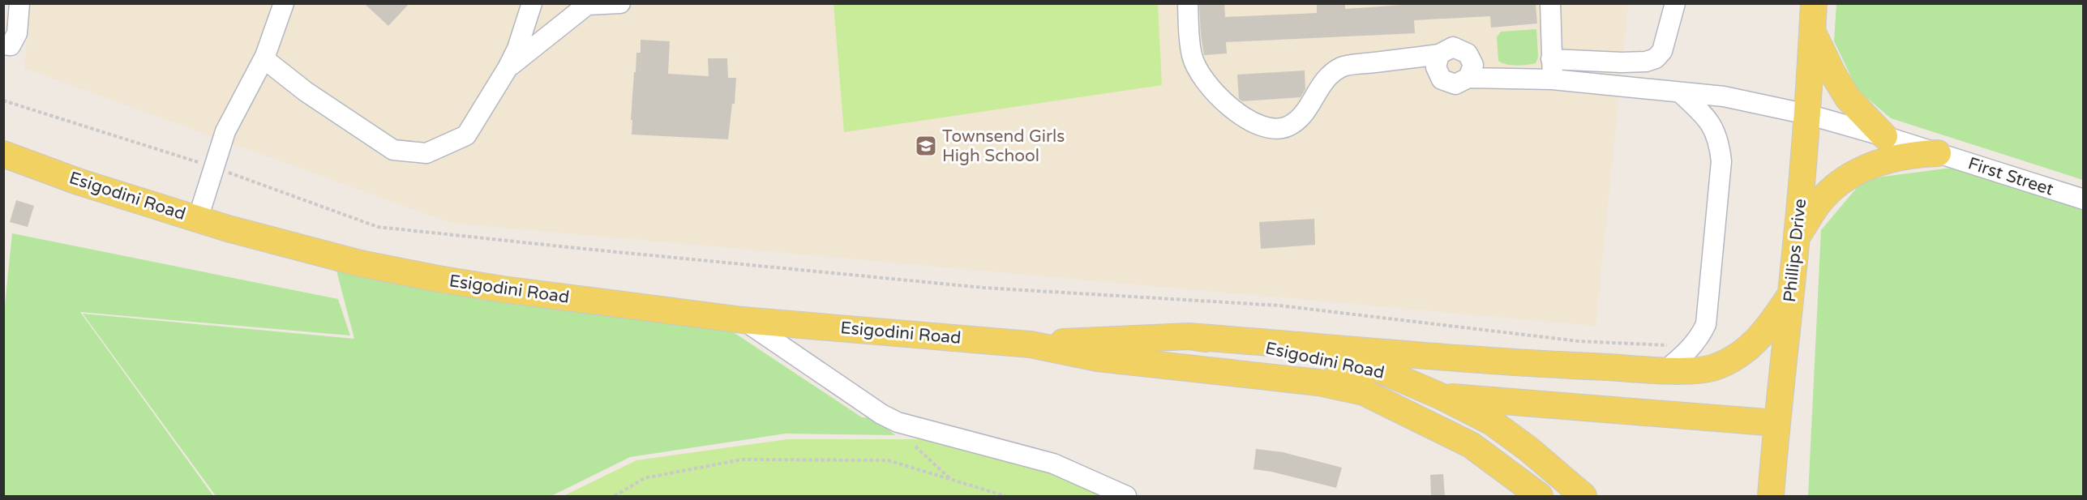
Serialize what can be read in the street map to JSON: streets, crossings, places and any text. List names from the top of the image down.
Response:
{
  "streets": {
    "main road": ["Esigodini Road", "Phillips Drive"],
    "street": ["First Street"]
  },
  "crossings": [
    ["First Street", "Phillips Drive"]
  ],
  "places": {
    "school or university": ["Townsend Girls High School"]
  }
}
